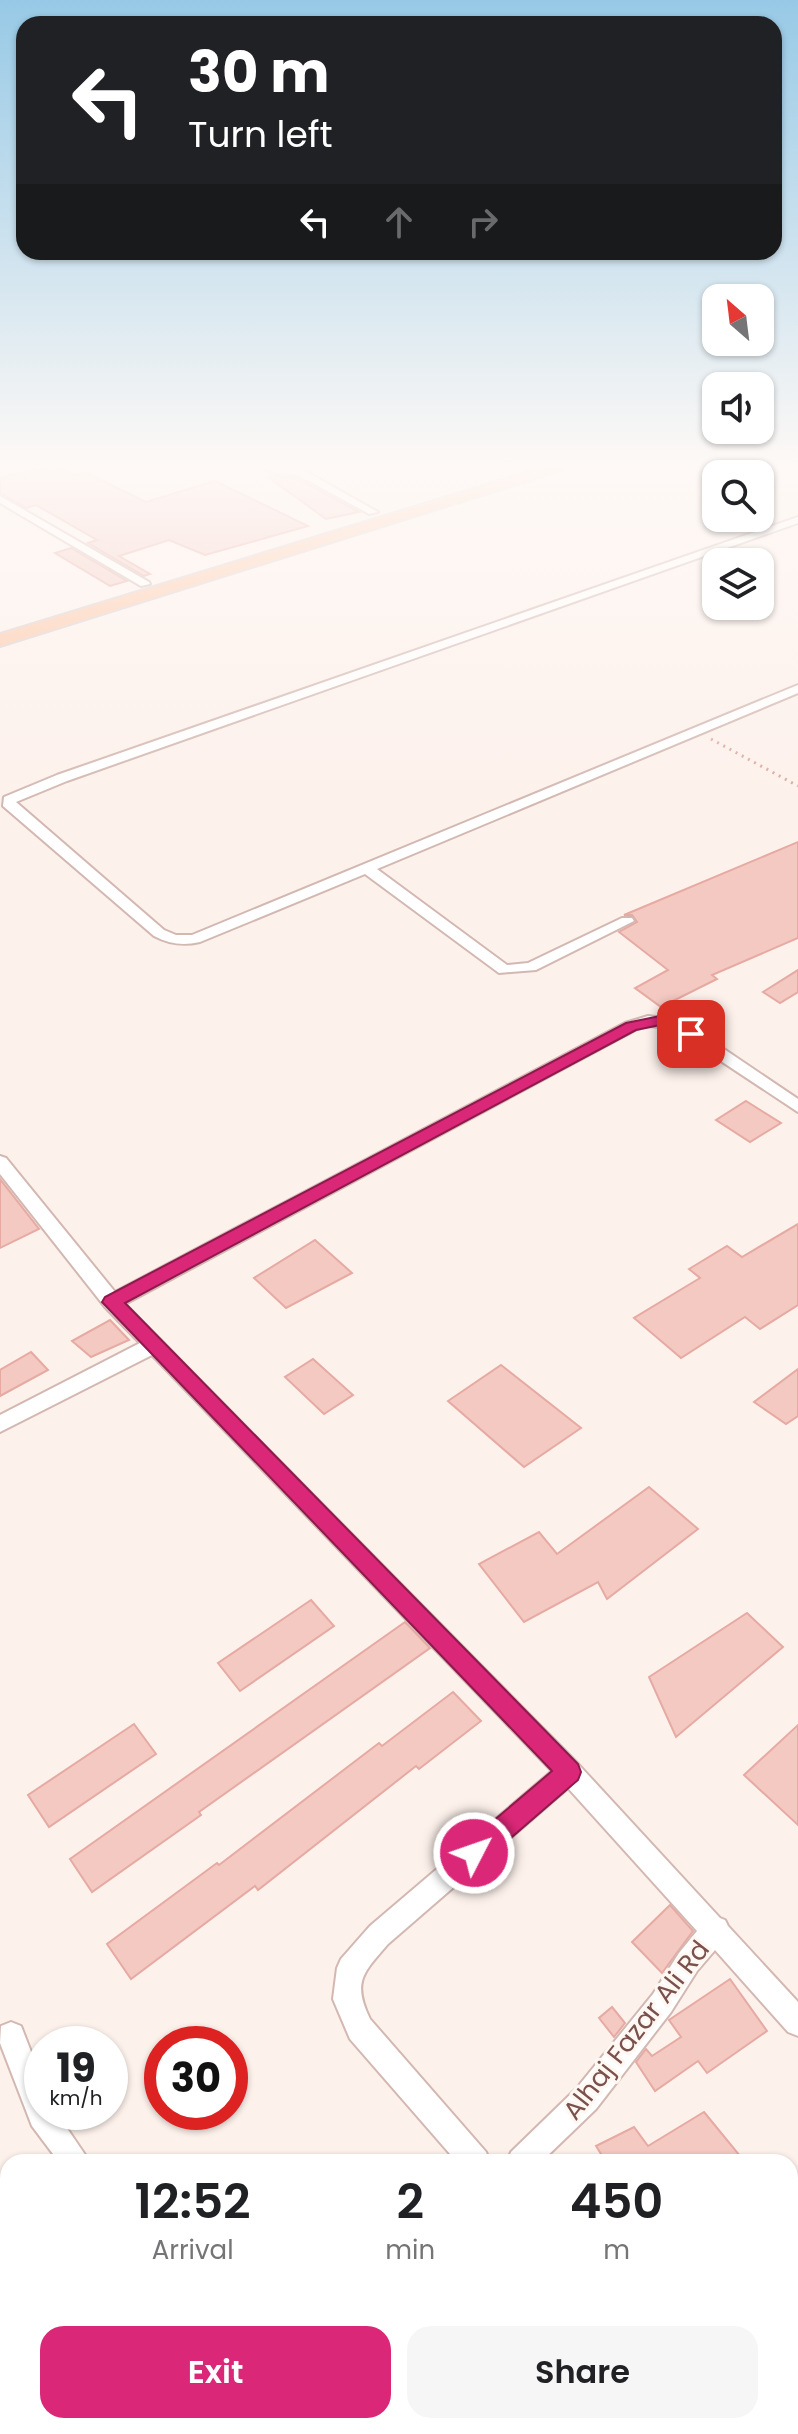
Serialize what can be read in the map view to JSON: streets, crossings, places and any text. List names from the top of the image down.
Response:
{
  "streets": {
    "street": ["Alhaj Fazar Ali Rd"]
  },
  "north": "top left",
  "page": {
    "turn": ["30 m", "Turn left"],
    "speed": "19 km/h",
    "limit": "30",
    "eta": [
      "12:52",
      "Arrival",
      "2",
      "min",
      "450",
      "m"
    ],
    "buttons": ["Exit", "Share"]
  }
}
